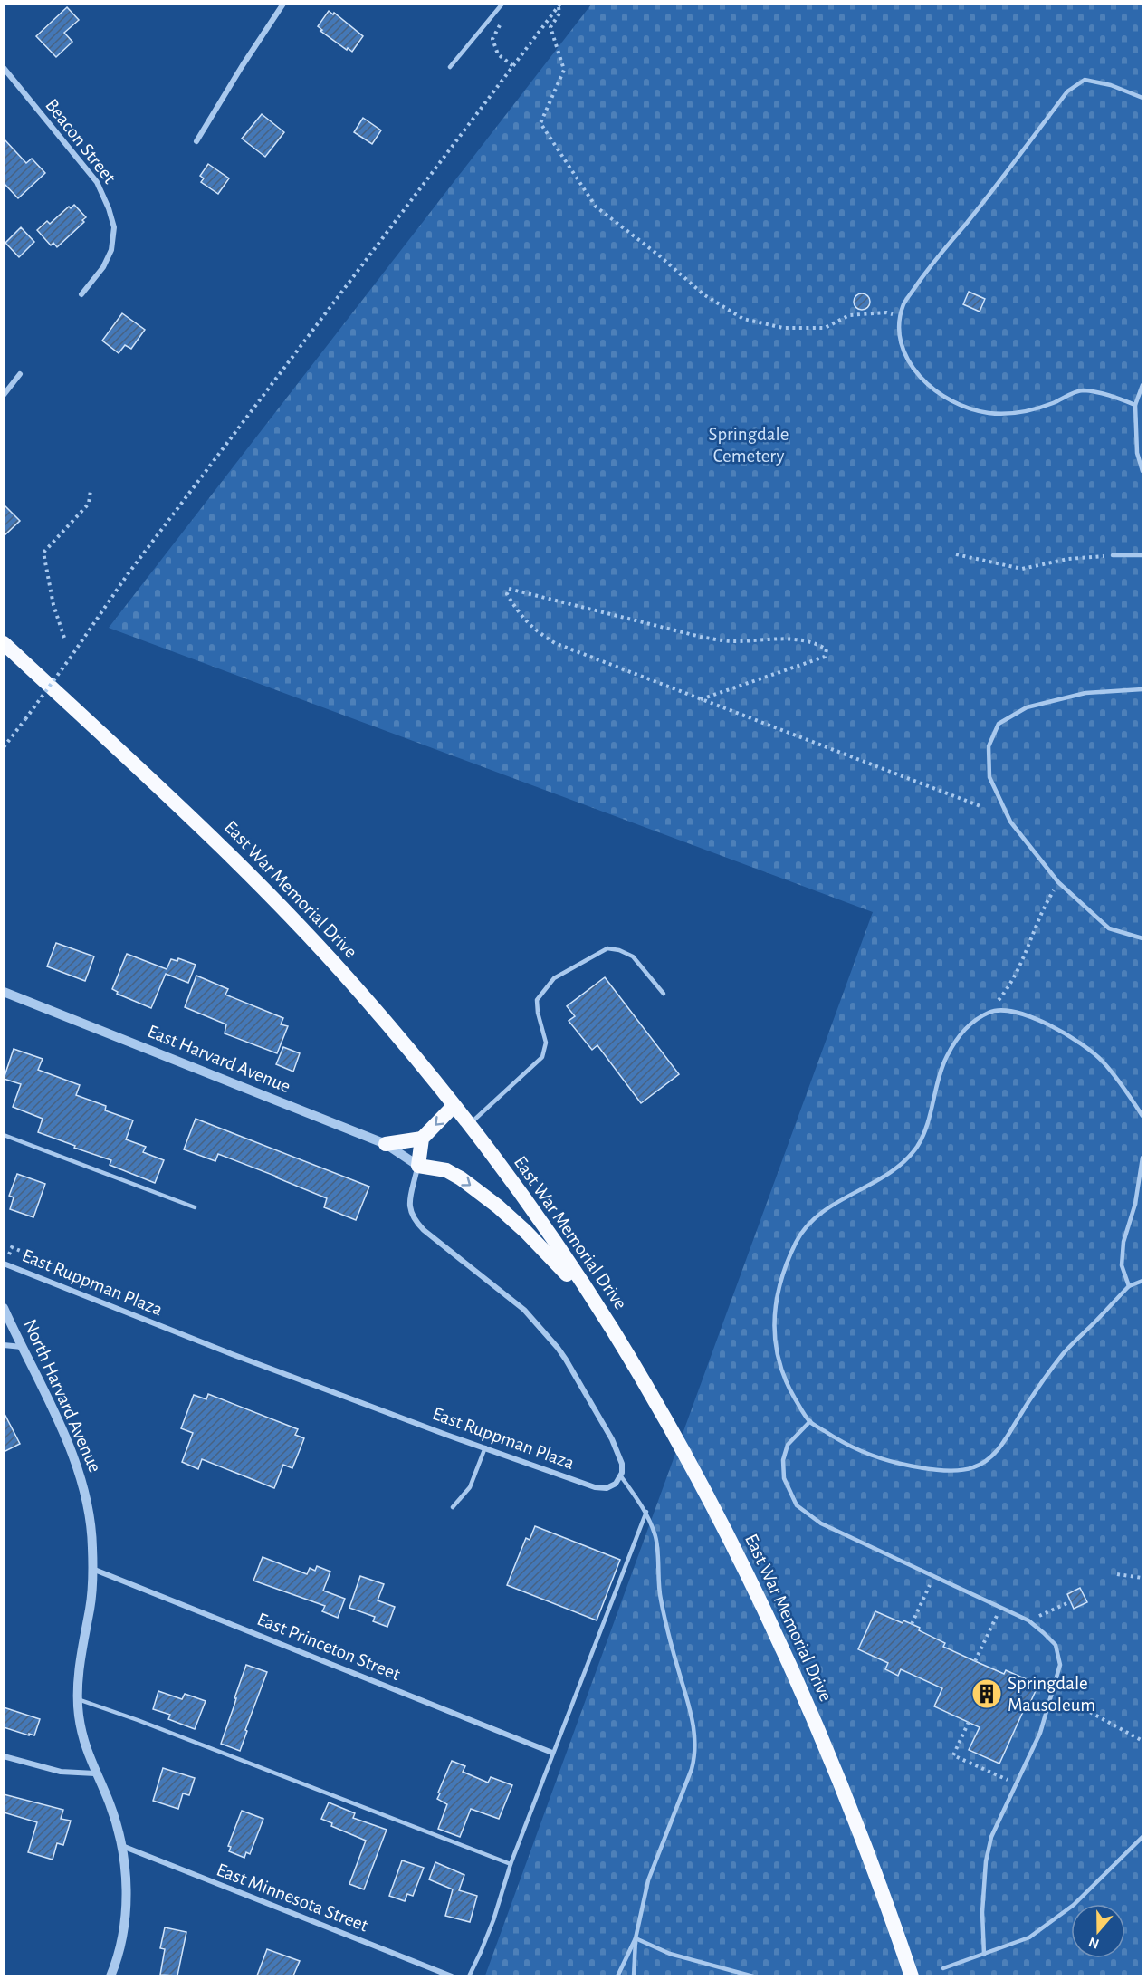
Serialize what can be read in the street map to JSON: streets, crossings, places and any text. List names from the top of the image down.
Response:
{
  "streets": {
    "highway": ["East War Memorial Drive"],
    "street": [
      "Beacon Street",
      "East Harvard Avenue",
      "East Ruppman Plaza",
      "North Harvard Avenue",
      "East Princeton Street",
      "East Minnesota Street"
    ]
  },
  "crossings": [
    ["North Harvard Avenue", "East Princeton Street"],
    ["North Harvard Avenue", "East Minnesota Street"]
  ],
  "parks": ["Springdale Cemetery"],
  "places": {
    "building": ["Springdale Mausoleum"]
  },
  "north": "bottom"
}
